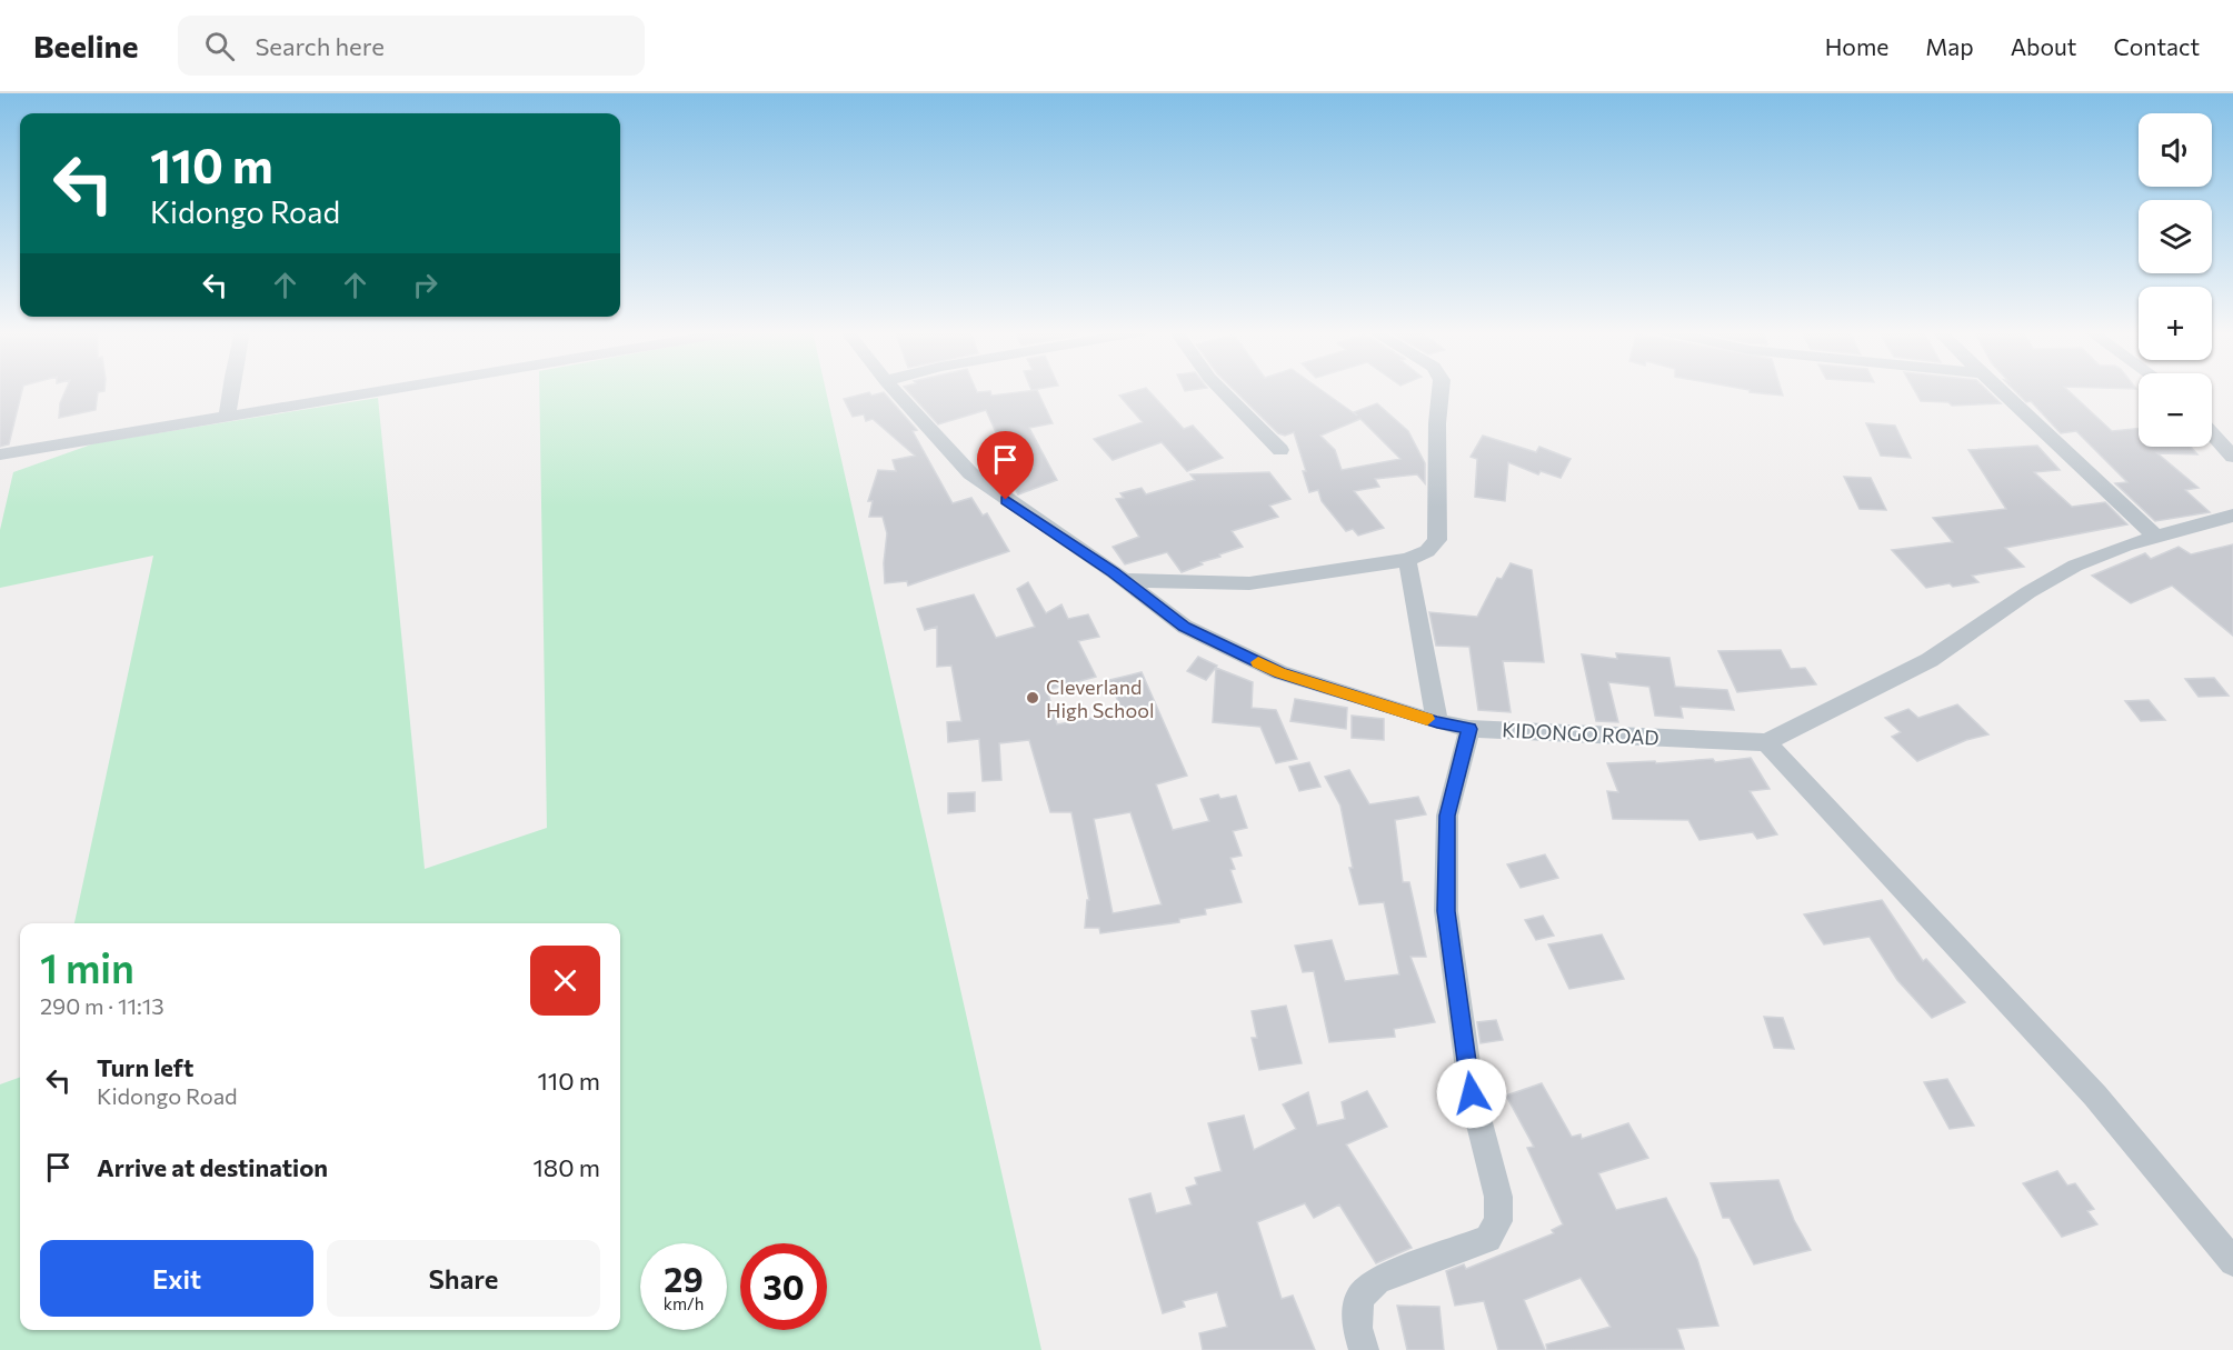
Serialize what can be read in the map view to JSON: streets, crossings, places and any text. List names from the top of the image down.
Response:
{
  "streets": {
    "street": ["KIDONGO ROAD"]
  },
  "places": ["Cleverland High School"],
  "page": {
    "header": "Beeline",
    "search": "Search here",
    "nav": [
      "Home",
      "Map",
      "About",
      "Contact"
    ],
    "map_buttons": ["+", "−"],
    "turn": ["110 m", "Kidongo Road"],
    "heading": ["1 min", "290 m · 11:13"],
    "list": [
      {
        "name": "Turn left",
        "note": "Kidongo Road",
        "value": "110 m"
      },
      {
        "name": "Arrive at destination",
        "value": "180 m"
      }
    ],
    "buttons": ["Exit", "Share"],
    "speed": "29 km/h",
    "limit": "30"
  }
}
